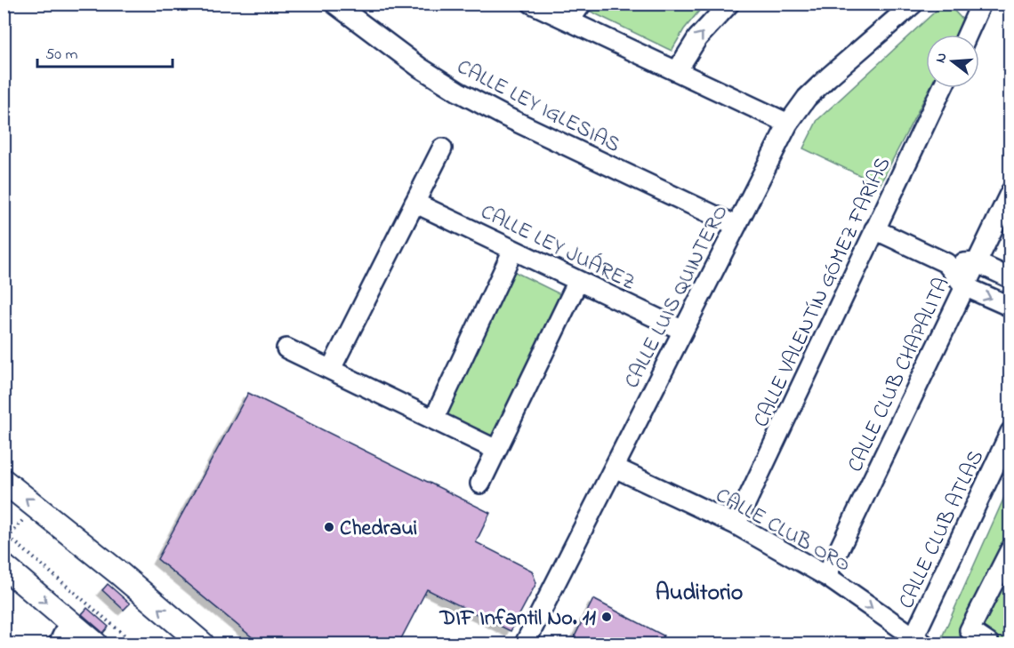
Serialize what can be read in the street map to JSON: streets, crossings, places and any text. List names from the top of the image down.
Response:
{
  "streets": {
    "street": [
      "CALLE LEY IGLESIAS",
      "CALLE LEY JUÁREZ",
      "CALLE VALENTÍN GÓMEZ FARÍAS",
      "CALLE LUIS QUINTERO",
      "CALLE CLUB CHAPALITA",
      "CALLE CLUB ORO",
      "CALLE CLUB ATLAS"
    ]
  },
  "crossings": [
    ["CALLE LEY IGLESIAS", "CALLE LUIS QUINTERO"],
    ["CALLE LEY JUÁREZ", "CALLE LUIS QUINTERO"],
    ["CALLE VALENTÍN GÓMEZ FARÍAS", "CALLE CLUB ORO"],
    ["CALLE LUIS QUINTERO", "CALLE CLUB ORO"],
    ["CALLE CLUB CHAPALITA", "CALLE CLUB ORO"],
    ["CALLE CLUB ORO", "CALLE CLUB ATLAS"]
  ],
  "districts": ["Auditorio"],
  "places": ["Chedraui", "DIF Infantil No. 11"],
  "scale_bar": "50 m",
  "north": "left"
}
